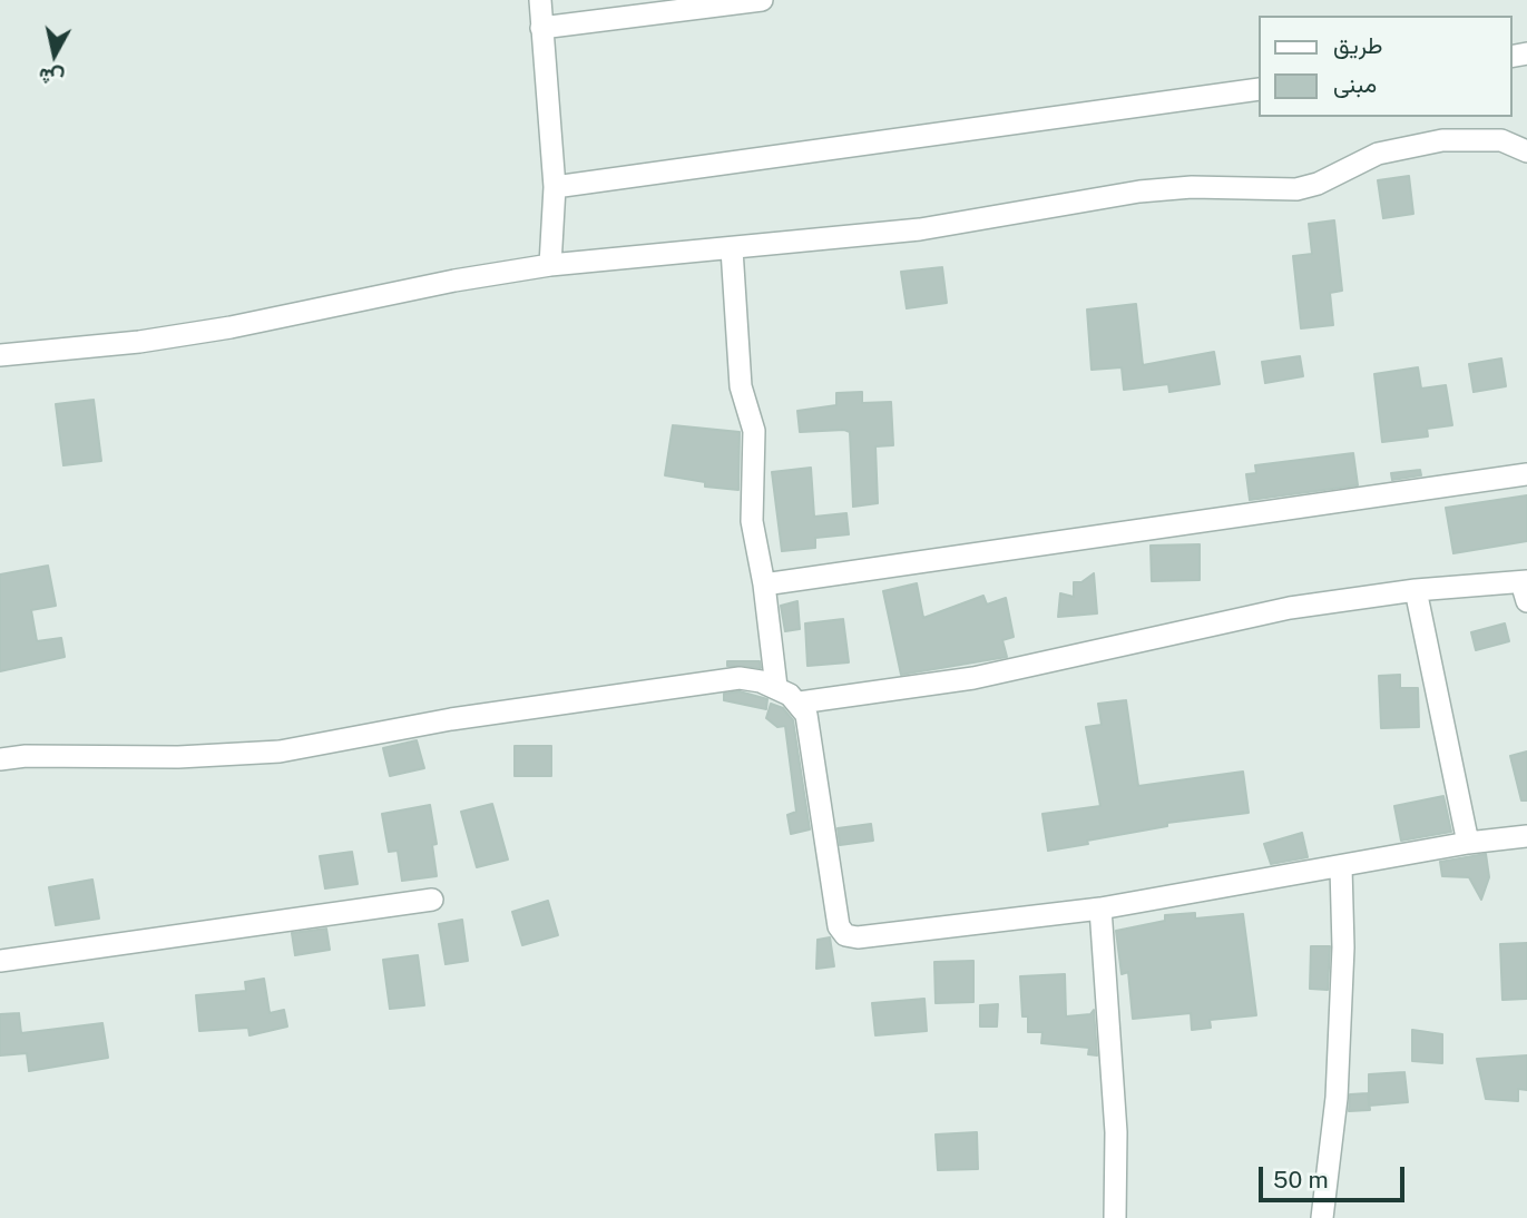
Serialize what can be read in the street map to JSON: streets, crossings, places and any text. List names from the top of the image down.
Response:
{
  "legend": ["طريق", "مبنى"],
  "scale_bar": "50 m",
  "north": "bottom"
}
